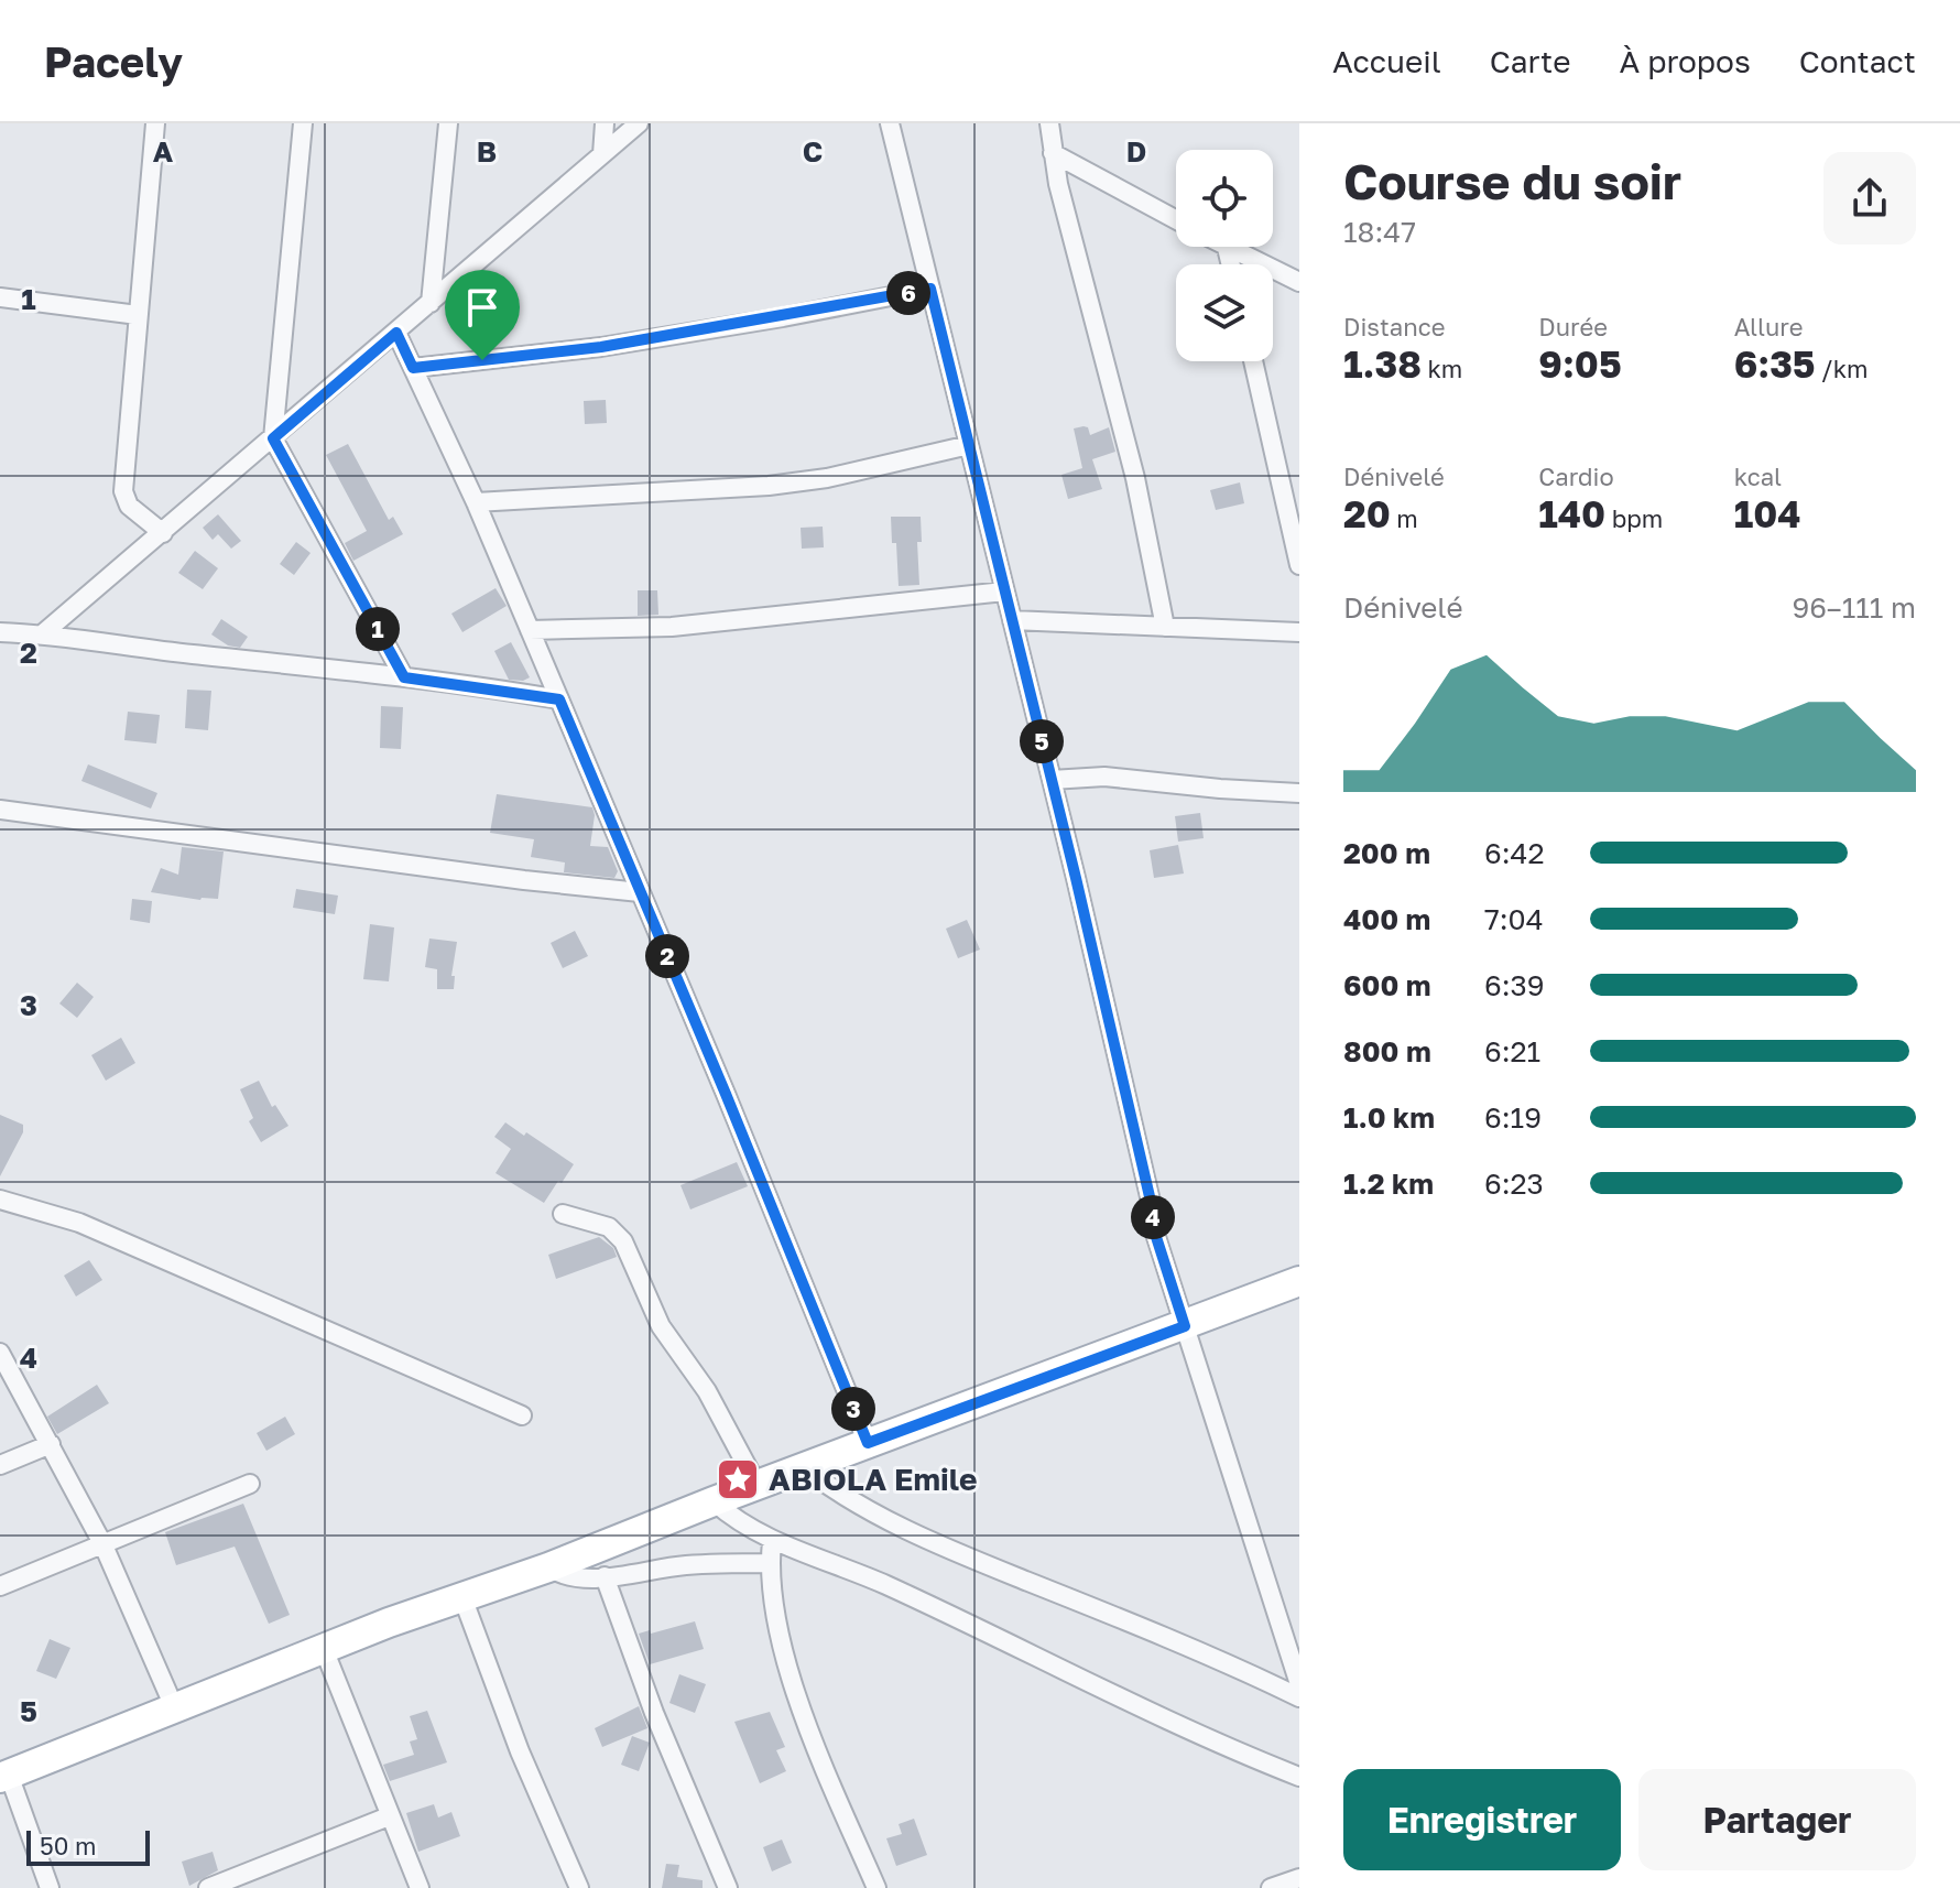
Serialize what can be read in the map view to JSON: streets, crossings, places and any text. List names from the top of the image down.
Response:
{
  "places": {
    "place": ["ABIOLA Emile"]
  },
  "scale_bar": "50 m",
  "page": {
    "header": "Pacely",
    "nav": [
      "Accueil",
      "Carte",
      "À propos",
      "Contact"
    ],
    "heading": ["Course du soir", "18:47"],
    "pins": [
      "6",
      "1",
      "5",
      "2",
      "4",
      "3"
    ],
    "stats": [
      ["Distance", "1.38 km"],
      ["Durée", "9:05"],
      ["Allure", "6:35 /km"],
      ["Dénivelé", "20 m"],
      ["Cardio", "140 bpm"],
      ["kcal", "104"]
    ],
    "chart": ["Dénivelé", "96–111 m"],
    "list": [
      {
        "name": "200 m",
        "note": "6:42"
      },
      {
        "name": "400 m",
        "note": "7:04"
      },
      {
        "name": "600 m",
        "note": "6:39"
      },
      {
        "name": "800 m",
        "note": "6:21"
      },
      {
        "name": "1.0 km",
        "note": "6:19"
      },
      {
        "name": "1.2 km",
        "note": "6:23"
      }
    ],
    "buttons": ["Enregistrer", "Partager"],
    "scale": "50 m"
  },
  "grid": {
    "columns": [
      "A",
      "B",
      "C",
      "D"
    ],
    "rows": [
      "1",
      "2",
      "3",
      "4",
      "5"
    ]
  }
}
